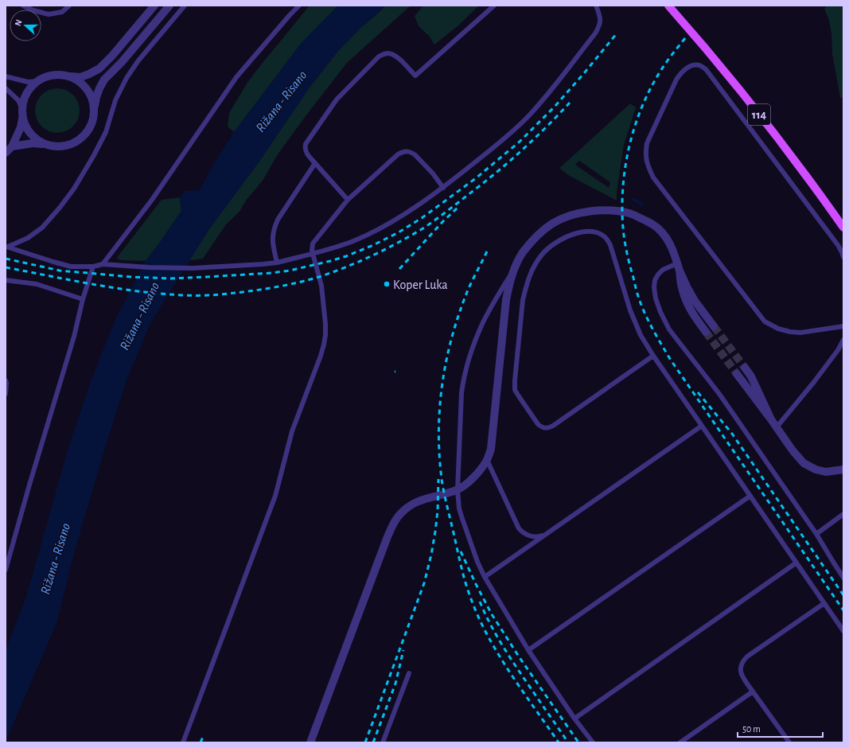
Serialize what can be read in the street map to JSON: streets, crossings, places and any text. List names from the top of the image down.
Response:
{
  "streets": {
    "main road": ["114"]
  },
  "water": ["Rižana - Risano"],
  "places": ["Koper Luka"],
  "scale_bar": "50 m",
  "north": "left"
}
